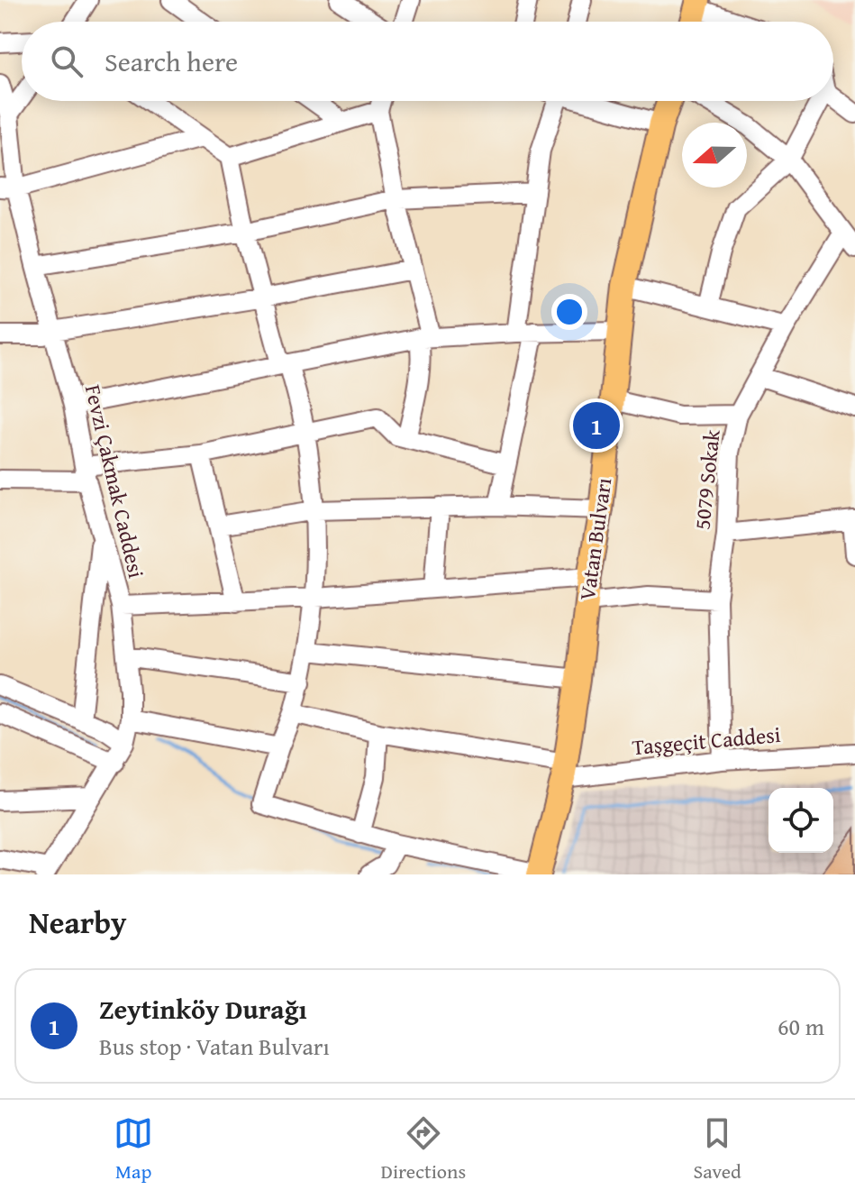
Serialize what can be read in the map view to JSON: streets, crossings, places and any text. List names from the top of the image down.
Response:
{
  "streets": {
    "main road": ["Vatan Bulvarı"],
    "street": ["5079 Sokak", "Fevzi Çakmak Caddesi", "Taşgeçit Caddesi"]
  },
  "crossings": [
    ["5079 Sokak", "Taşgeçit Caddesi"],
    ["Vatan Bulvarı", "Taşgeçit Caddesi"]
  ],
  "north": "left",
  "page": {
    "search": "Search here",
    "pins": "1",
    "heading": "Nearby",
    "list": [
      {
        "mark": "1",
        "name": "Zeytinköy Durağı",
        "note": "Bus stop · Vatan Bulvarı",
        "value": "60 m"
      }
    ],
    "nav": ["Map", "Directions", "Saved"]
  }
}
